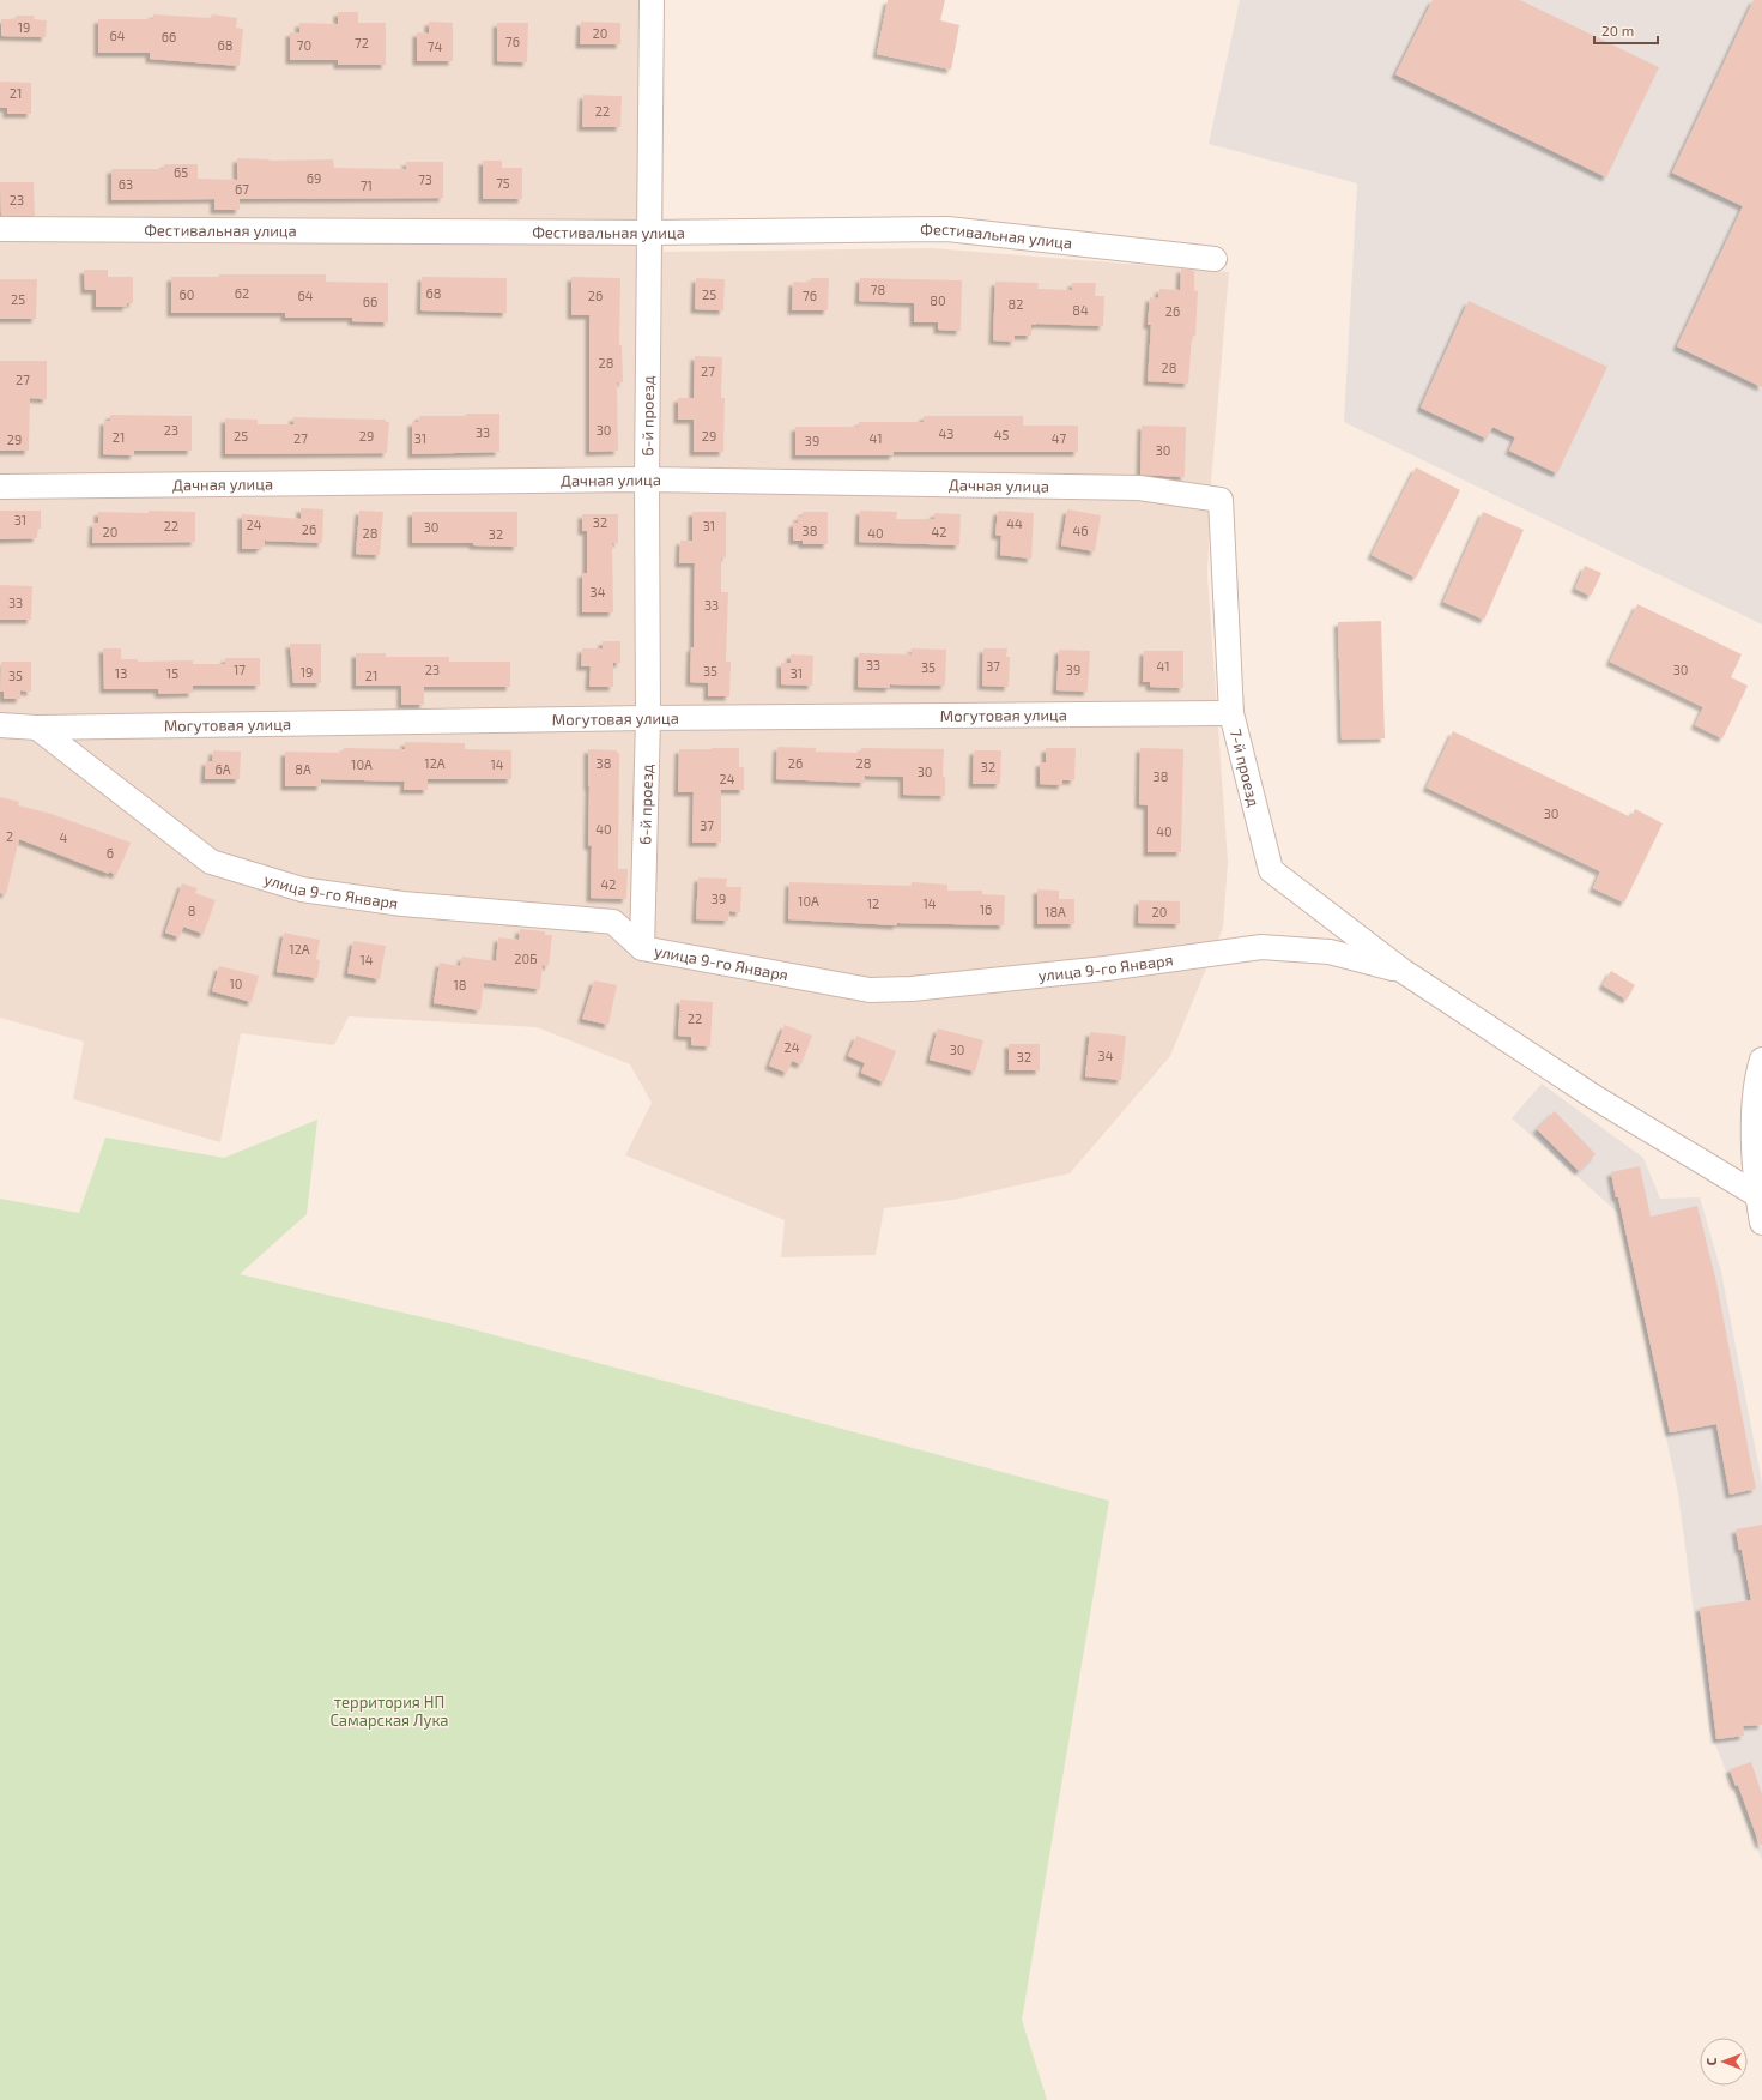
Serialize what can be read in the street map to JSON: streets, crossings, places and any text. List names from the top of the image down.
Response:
{
  "streets": {
    "street": [
      "Фестивальная улица",
      "6-й проезд",
      "Дачная улица",
      "Могутовая улица",
      "7-й проезд",
      "улица 9-го Января"
    ]
  },
  "crossings": [
    ["Фестивальная улица", "6-й проезд"],
    ["6-й проезд", "Дачная улица"],
    ["6-й проезд", "Могутовая улица"],
    ["6-й проезд", "улица 9-го Января"],
    ["Дачная улица", "7-й проезд"],
    ["Могутовая улица", "7-й проезд"],
    ["Могутовая улица", "улица 9-го Января"],
    ["7-й проезд", "улица 9-го Января"]
  ],
  "parks": ["территория НП Самарская Лука"],
  "house_numbers": [
    "19",
    "20",
    "64",
    "66",
    "76",
    "72",
    "68",
    "70",
    "74",
    "21",
    "22",
    "65",
    "69",
    "73",
    "75",
    "63",
    "71",
    "67",
    "23",
    "78",
    "62",
    "68",
    "60",
    "25",
    "64",
    "26",
    "76",
    "25",
    "80",
    "66",
    "82",
    "84",
    "26",
    "28",
    "28",
    "27",
    "27",
    "23",
    "30",
    "33",
    "43",
    "45",
    "25",
    "29",
    "29",
    "21",
    "27",
    "31",
    "41",
    "47",
    "29",
    "39",
    "30",
    "31",
    "32",
    "44",
    "24",
    "22",
    "31",
    "30",
    "26",
    "38",
    "46",
    "20",
    "42",
    "28",
    "40",
    "32",
    "34",
    "33",
    "33",
    "33",
    "37",
    "41",
    "35",
    "17",
    "23",
    "39",
    "30",
    "35",
    "19",
    "13",
    "15",
    "31",
    "35",
    "21",
    "12А",
    "38",
    "26",
    "28",
    "10А",
    "14",
    "32",
    "6А",
    "8А",
    "30",
    "38",
    "24",
    "30",
    "37",
    "40",
    "40",
    "2",
    "4",
    "6",
    "42",
    "39",
    "10А",
    "12",
    "14",
    "16",
    "8",
    "18А",
    "20",
    "12А",
    "20Б",
    "14",
    "10",
    "18",
    "22",
    "24",
    "30",
    "34",
    "32"
  ],
  "scale_bar": "20 m",
  "north": "left"
}
